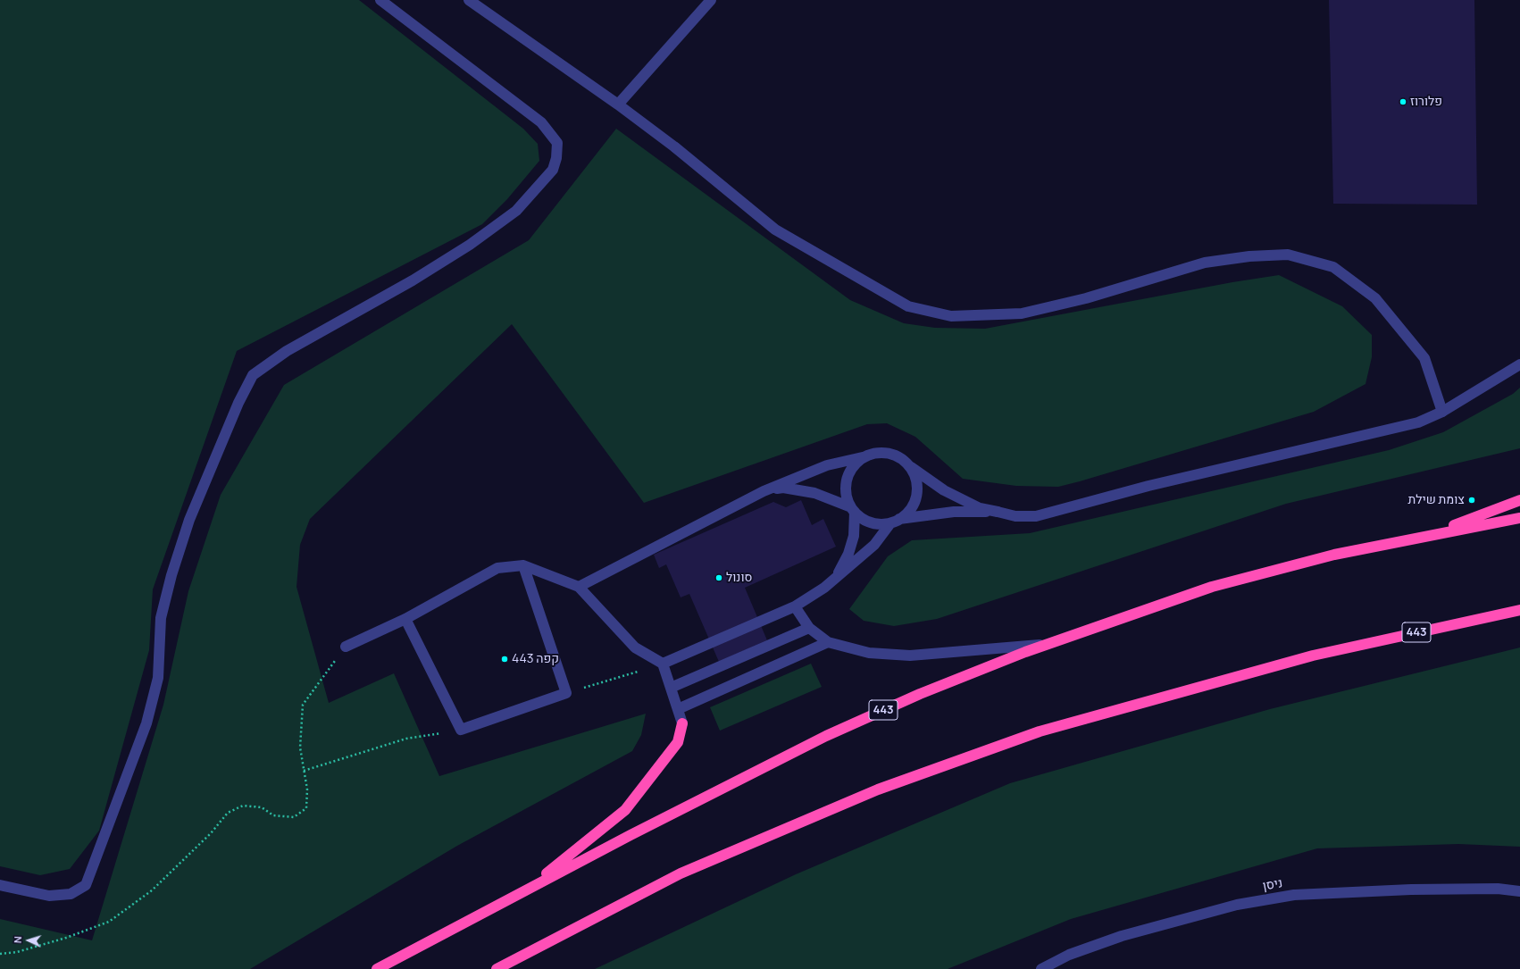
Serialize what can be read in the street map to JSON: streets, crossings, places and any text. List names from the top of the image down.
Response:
{
  "streets": {
    "highway": ["443"],
    "street": ["ניסן"]
  },
  "places": [
    "פלורוז",
    "צומת שילת",
    "סונול",
    "קפה 443"
  ],
  "north": "left"
}
